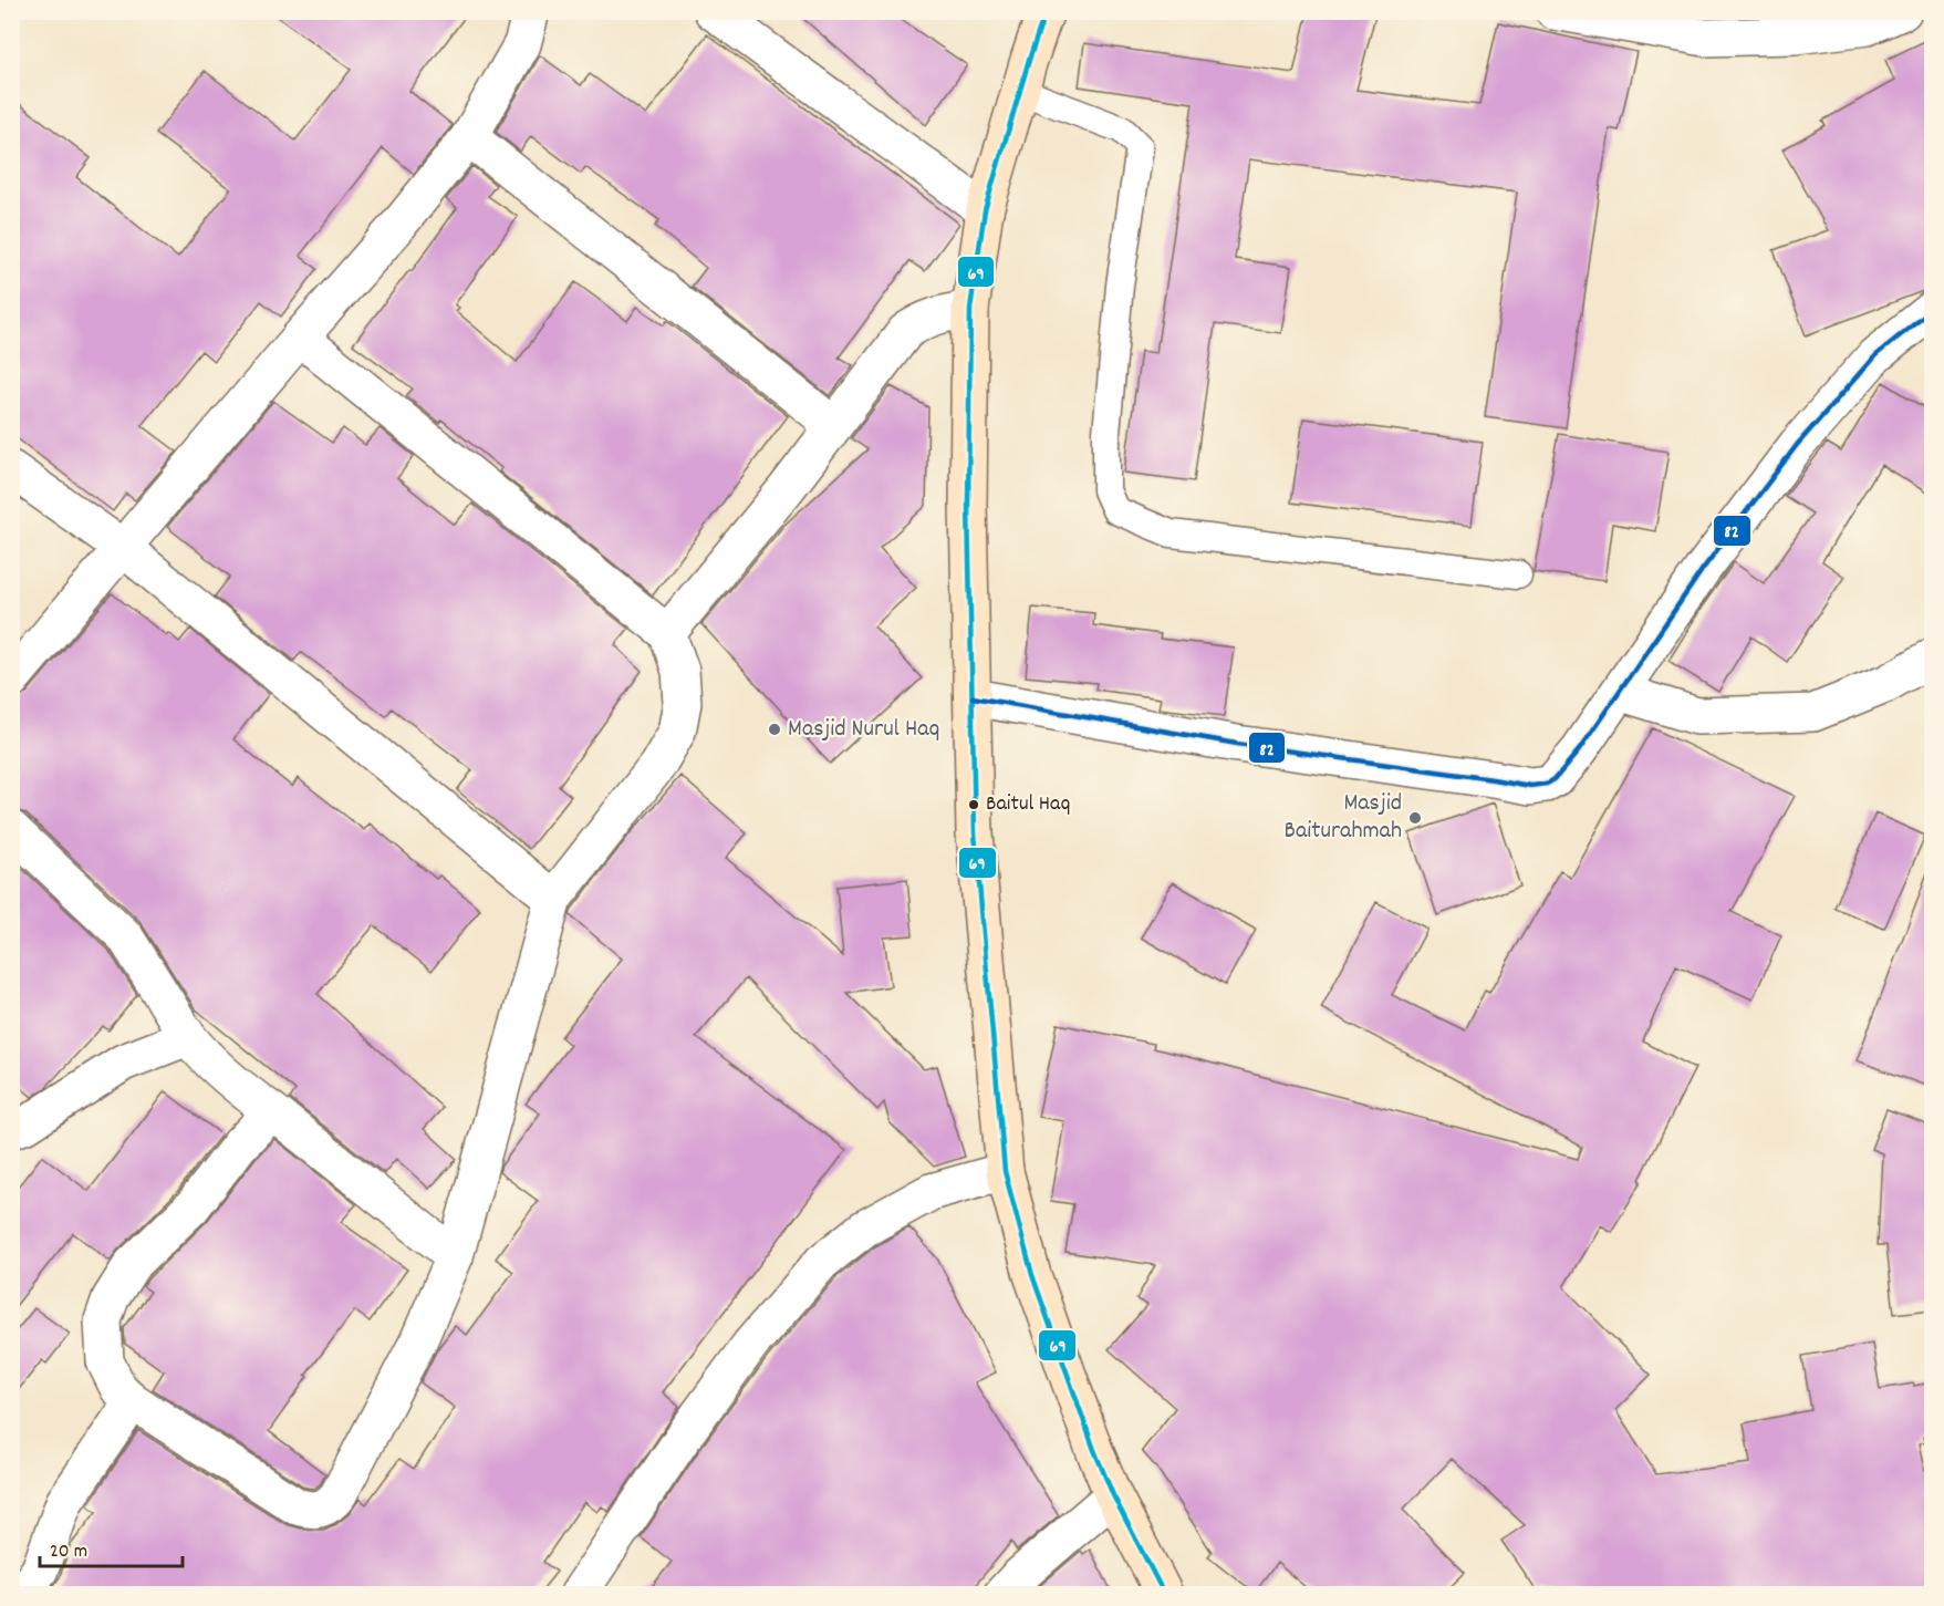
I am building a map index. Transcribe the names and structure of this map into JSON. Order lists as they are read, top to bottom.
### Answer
{
  "places": ["Masjid Nurul Haq", "Baitul Haq", "Masjid Baiturahmah"],
  "lines": ["transit line 69", "transit line 82"],
  "scale_bar": "20 m"
}
